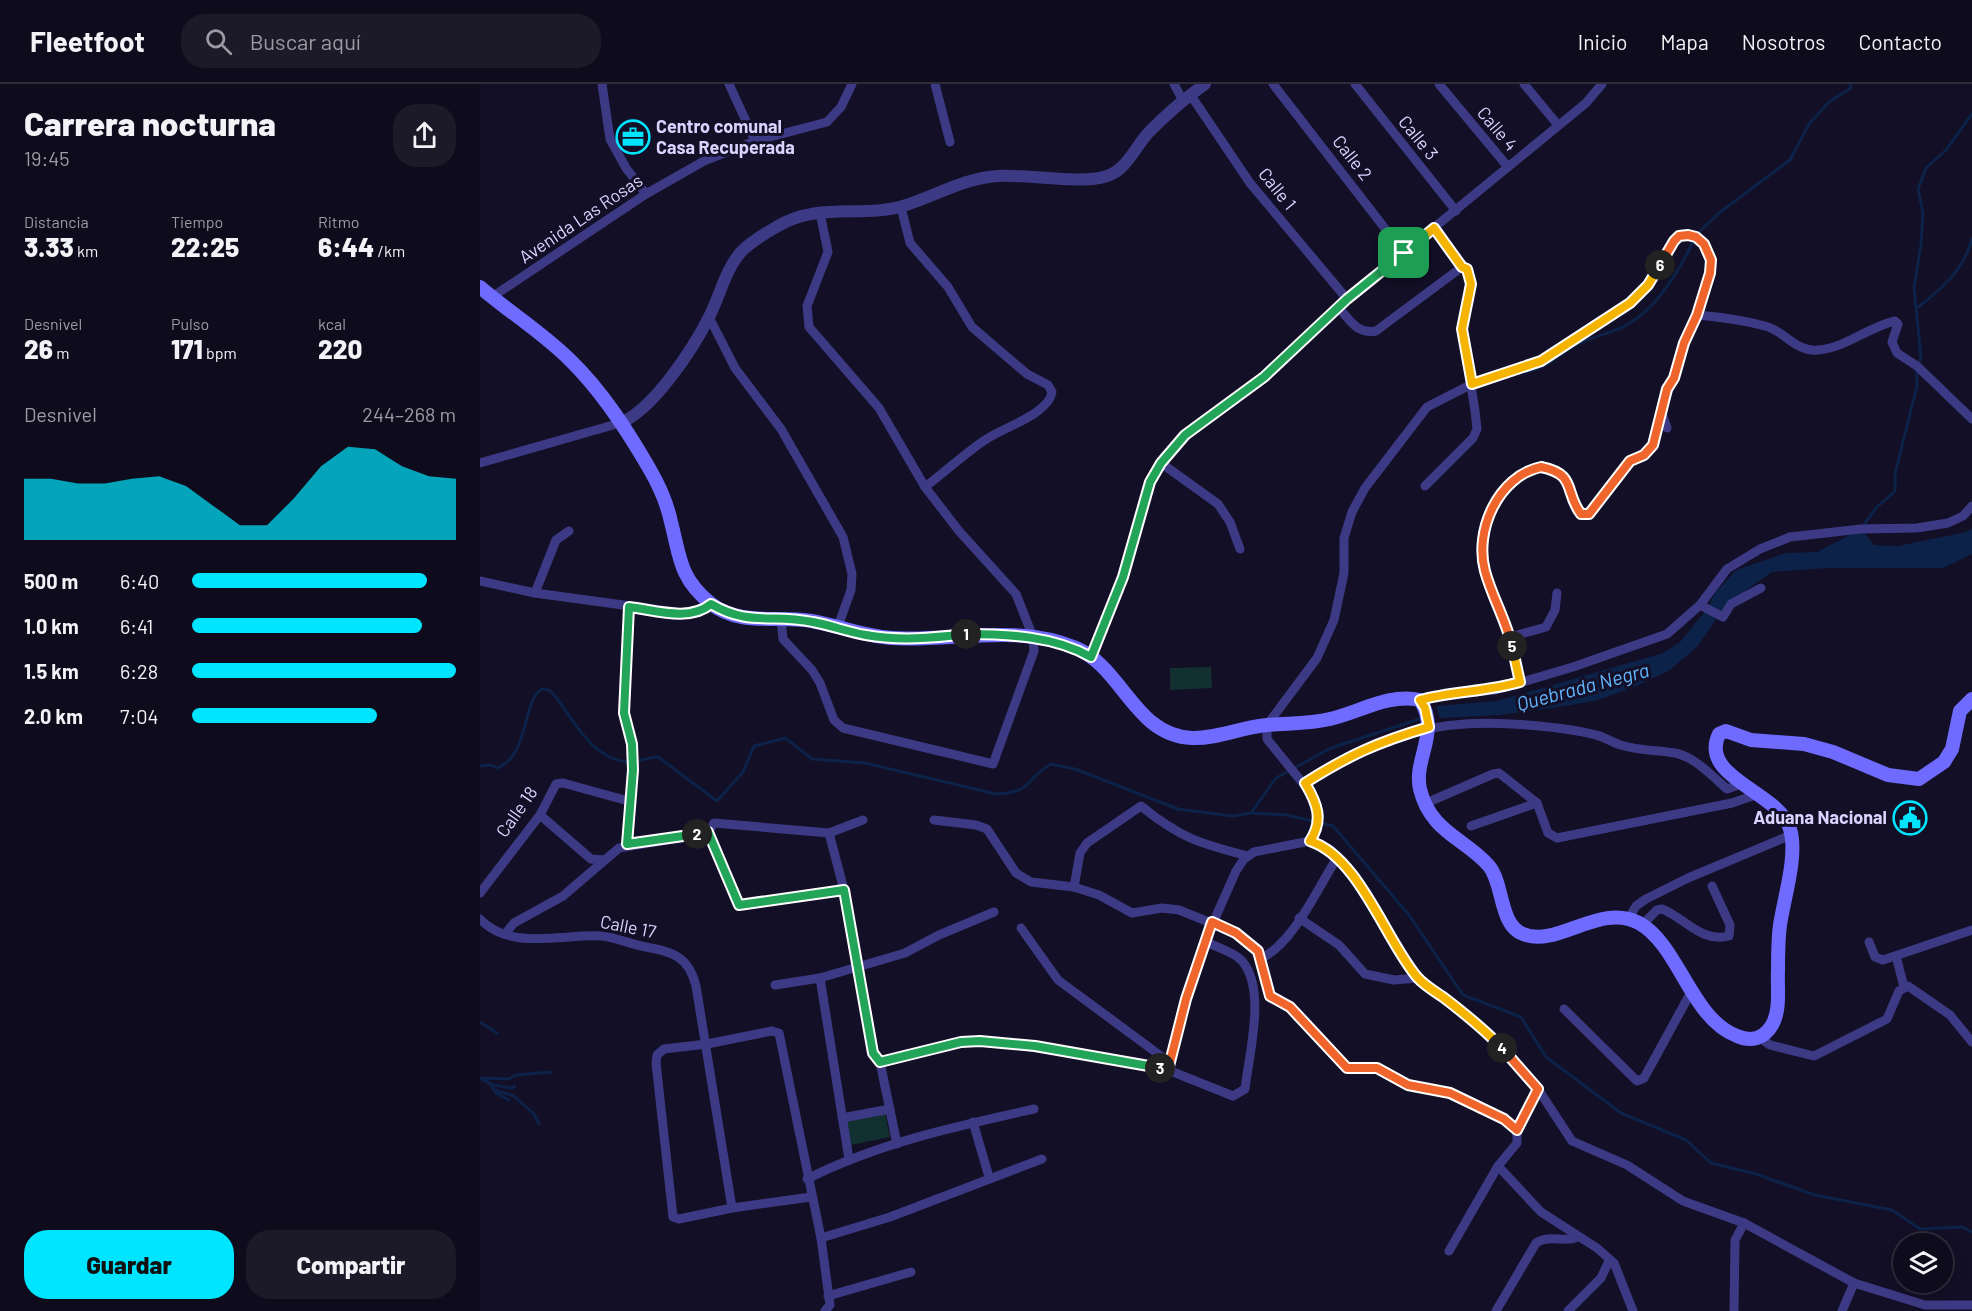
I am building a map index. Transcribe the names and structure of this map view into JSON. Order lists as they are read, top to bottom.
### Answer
{
  "streets": {
    "street": [
      "Calle 4",
      "Calle 3",
      "Calle 2",
      "Calle 1",
      "Avenida Las Rosas",
      "Calle 18",
      "Calle 17"
    ]
  },
  "water": ["Quebrada Negra"],
  "places": {
    "office": ["Centro comunal Casa Recuperada"],
    "public building": ["Aduana Nacional"]
  },
  "page": {
    "header": "Fleetfoot",
    "search": "Buscar aquí",
    "nav": [
      "Inicio",
      "Mapa",
      "Nosotros",
      "Contacto"
    ],
    "heading": ["Carrera nocturna", "19:45"],
    "stats": [
      ["Distancia", "3.33 km"],
      ["Tiempo", "22:25"],
      ["Ritmo", "6:44 /km"],
      ["Desnivel", "26 m"],
      ["Pulso", "171 bpm"],
      ["kcal", "220"]
    ],
    "pins": [
      "6",
      "1",
      "5",
      "2",
      "4",
      "3"
    ],
    "chart": ["Desnivel", "244–268 m"],
    "list": [
      {
        "name": "500 m",
        "note": "6:40"
      },
      {
        "name": "1.0 km",
        "note": "6:41"
      },
      {
        "name": "1.5 km",
        "note": "6:28"
      },
      {
        "name": "2.0 km",
        "note": "7:04"
      }
    ],
    "buttons": ["Guardar", "Compartir"]
  }
}
